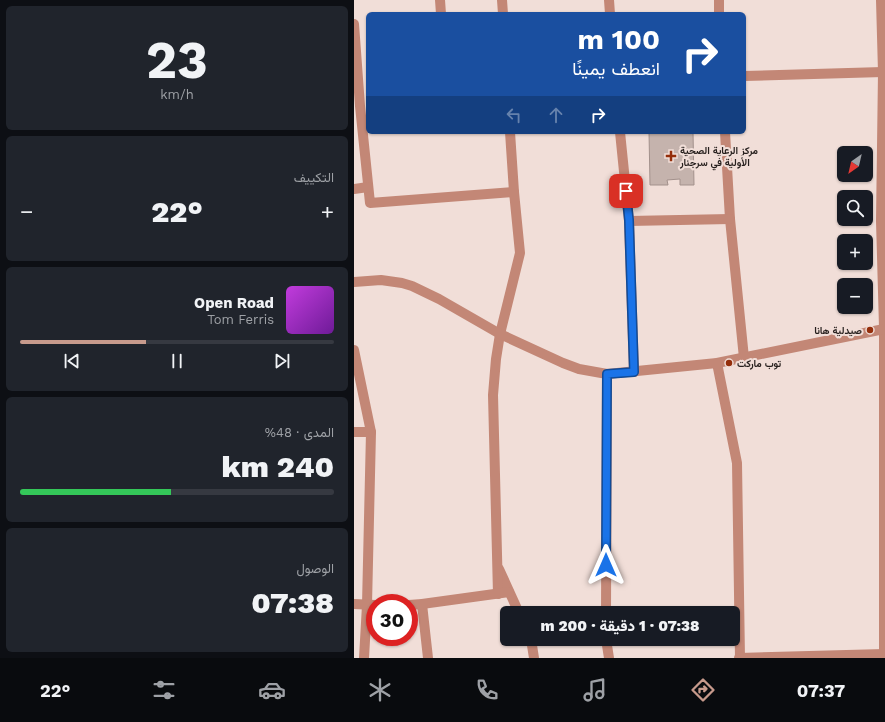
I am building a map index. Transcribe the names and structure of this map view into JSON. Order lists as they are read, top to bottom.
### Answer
{
  "places": {
    "health": ["مركز الرعاية الصحية الأولية في سرجنار"],
    "other": ["صيدلية هانا", "توب ماركت"]
  },
  "north": "bottom left",
  "page": {
    "tile": [
      ["23", "km/h"],
      "التكييف",
      ["المدى · 48%", "240 km"],
      ["الوصول", "07:38"]
    ],
    "turn": ["100 m", "انعطف يمينًا"],
    "map_buttons": ["+", "−"],
    "heat": ["−", "22°", "+"],
    "song": ["Open Road", "Tom Ferris"],
    "limit": "30",
    "trip": "07:38 · 1 دقيقة · 200 m",
    "tabs": ["07:37", "22°"]
  }
}
